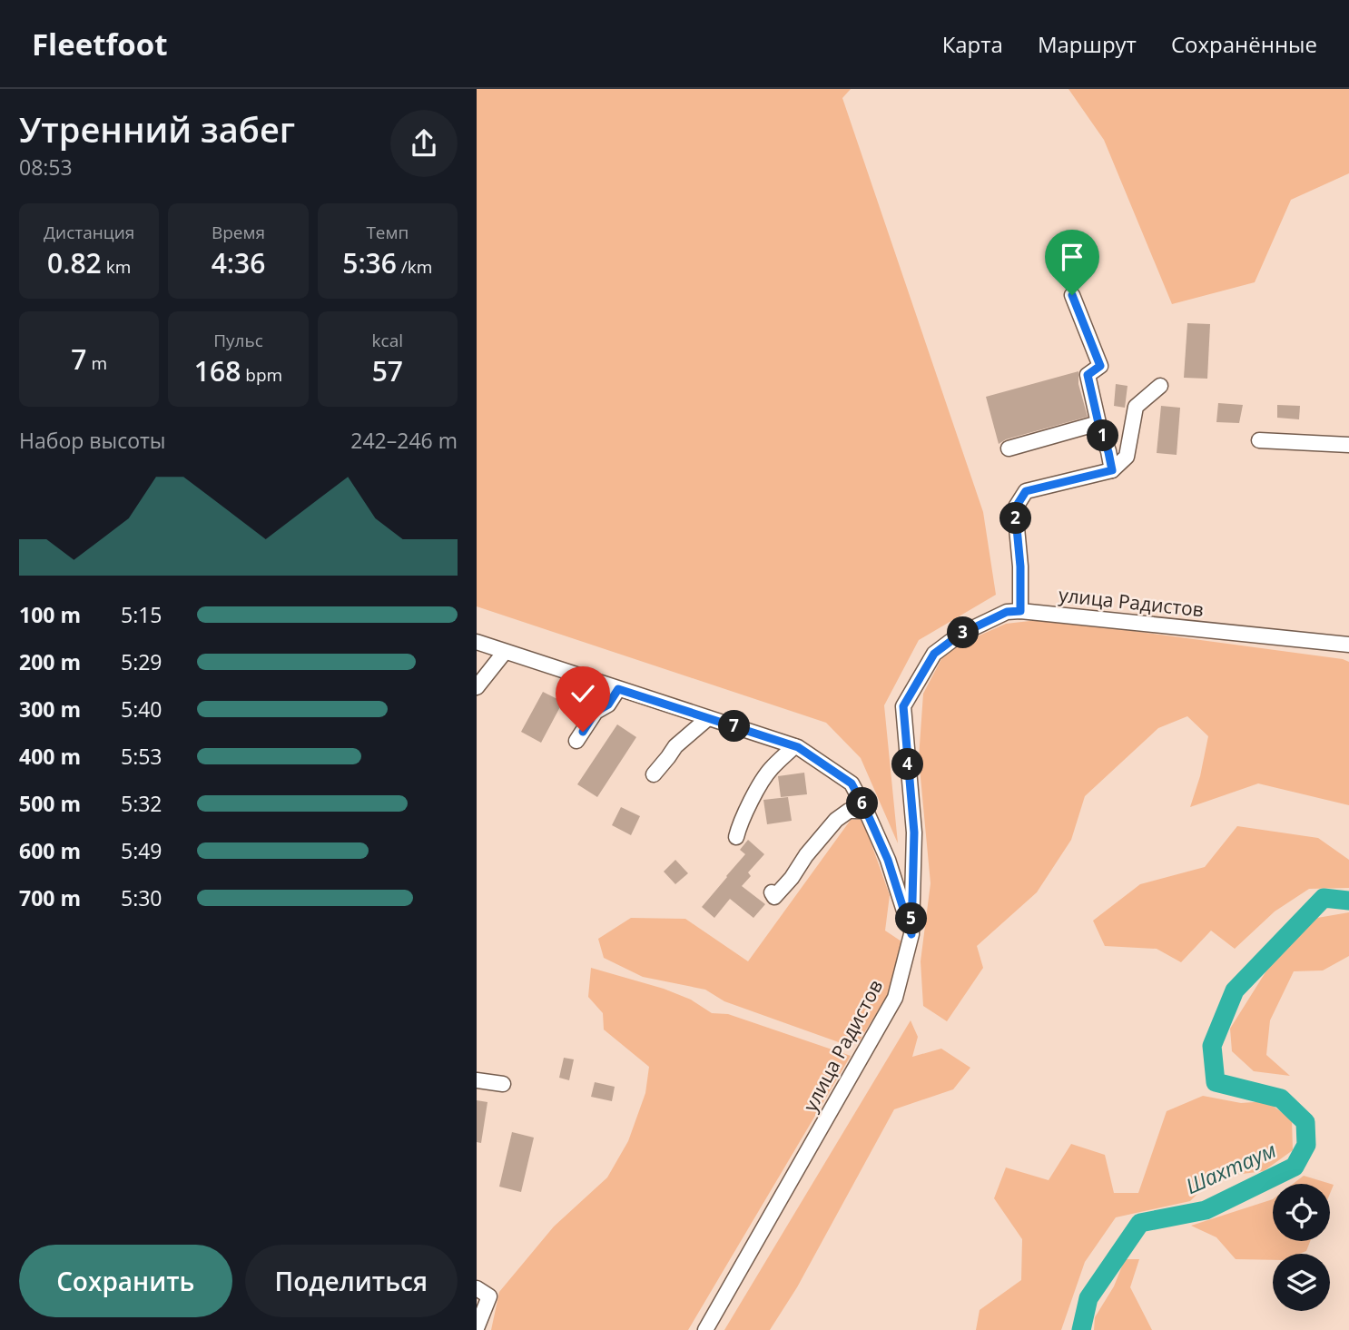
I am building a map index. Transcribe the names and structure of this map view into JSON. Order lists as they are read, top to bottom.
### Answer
{
  "streets": {
    "street": ["улица Радистов"]
  },
  "water": ["Шахтаум"],
  "page": {
    "header": "Fleetfoot",
    "nav": ["Карта", "Маршрут", "Сохранённые"],
    "heading": ["Утренний забег", "08:53"],
    "stats": [
      ["Дистанция", "0.82 km"],
      ["Время", "4:36"],
      ["Темп", "5:36 /km"],
      ["7 m"],
      ["Пульс", "168 bpm"],
      ["kcal", "57"]
    ],
    "chart": ["Набор высоты", "242–246 m"],
    "pins": [
      "1",
      "2",
      "3",
      "7",
      "4",
      "6",
      "5"
    ],
    "list": [
      {
        "name": "100 m",
        "note": "5:15"
      },
      {
        "name": "200 m",
        "note": "5:29"
      },
      {
        "name": "300 m",
        "note": "5:40"
      },
      {
        "name": "400 m",
        "note": "5:53"
      },
      {
        "name": "500 m",
        "note": "5:32"
      },
      {
        "name": "600 m",
        "note": "5:49"
      },
      {
        "name": "700 m",
        "note": "5:30"
      }
    ],
    "buttons": ["Сохранить", "Поделиться"]
  }
}
